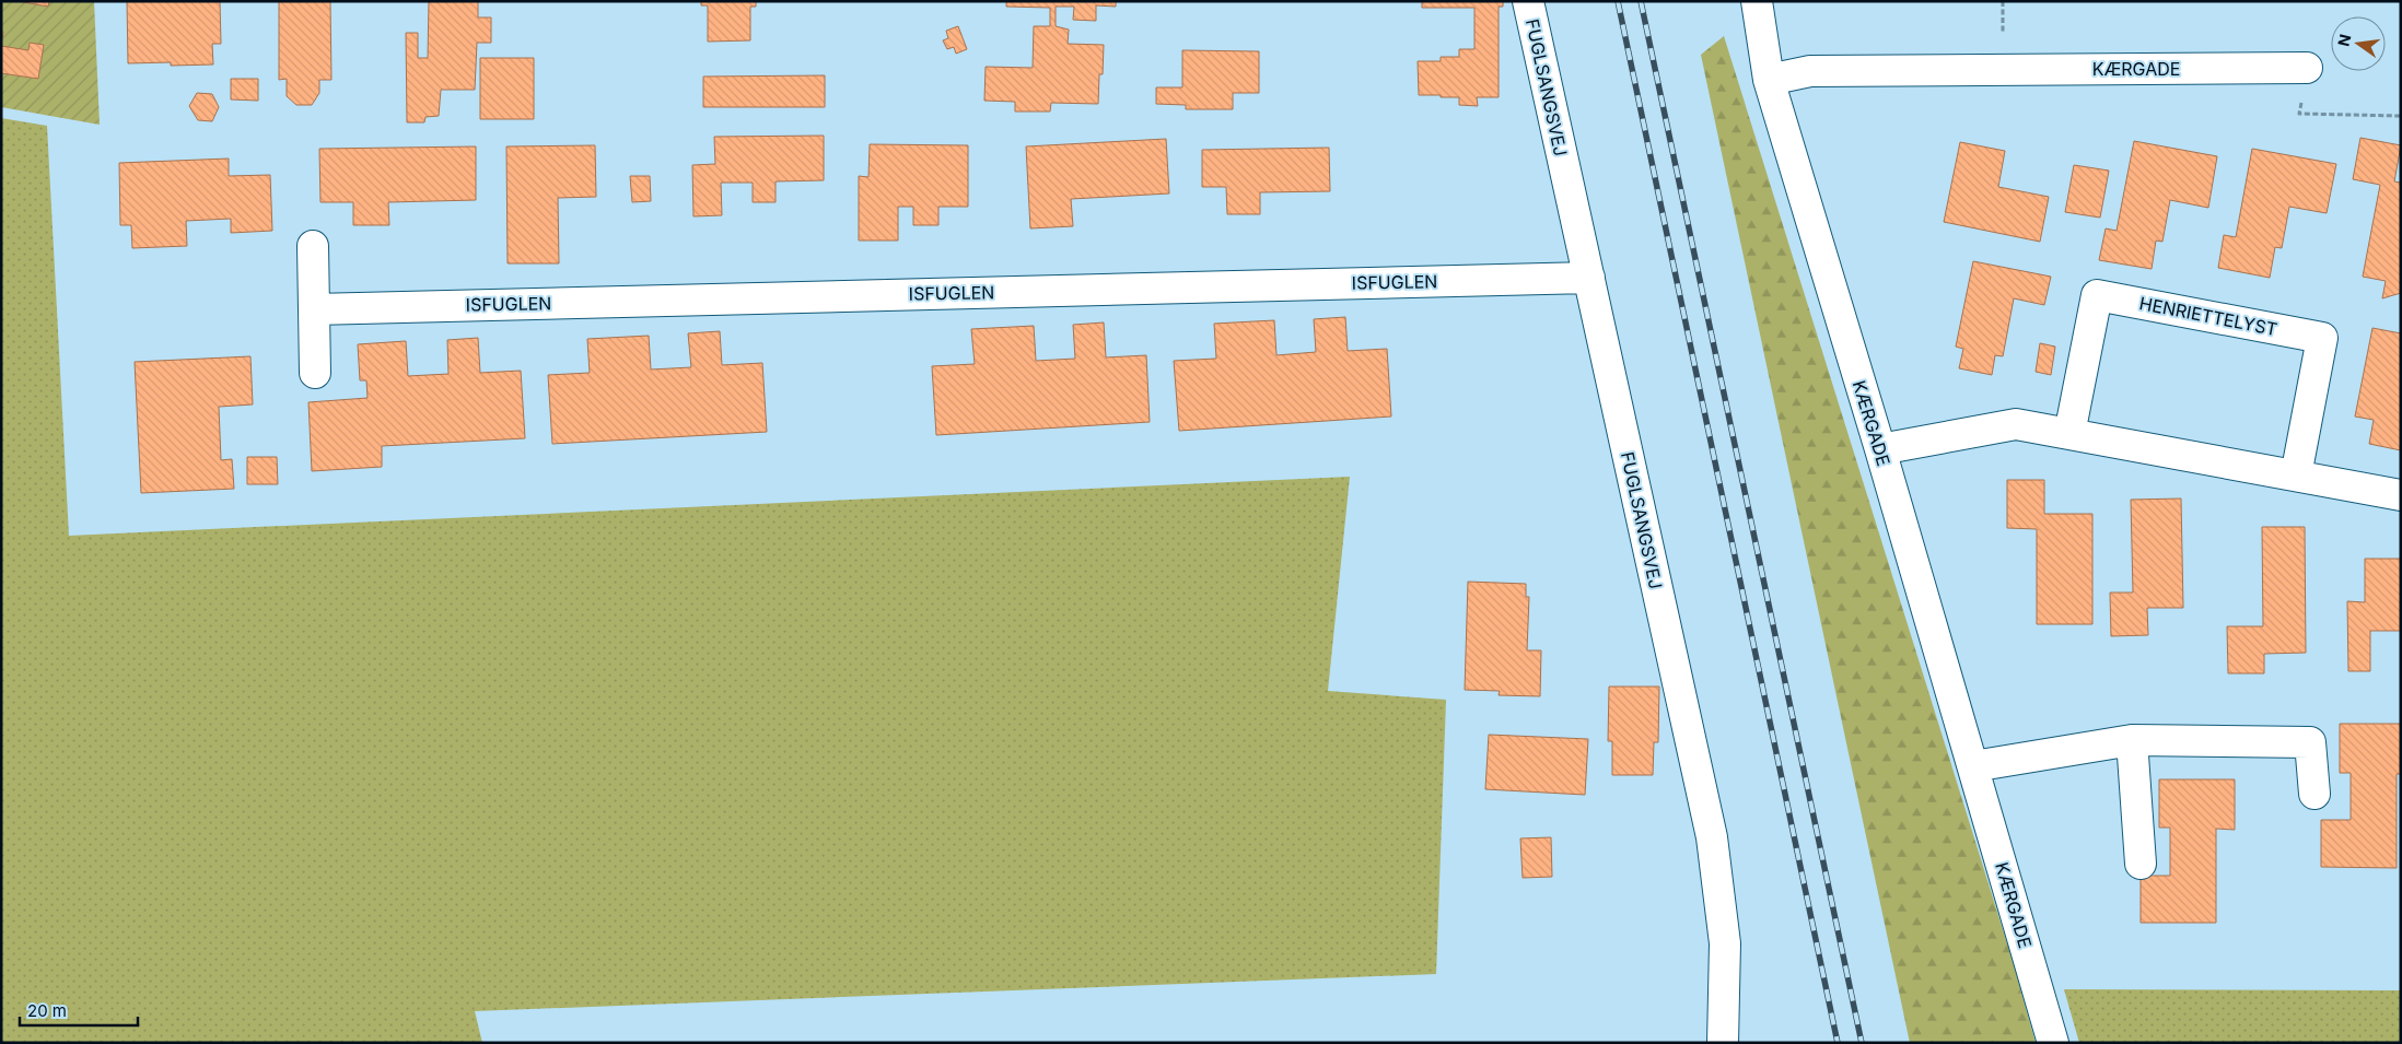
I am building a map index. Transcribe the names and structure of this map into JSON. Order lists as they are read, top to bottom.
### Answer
{
  "streets": {
    "street": [
      "KÆRGADE",
      "FUGLSANGSVEJ",
      "ISFUGLEN",
      "HENRIETTELYST"
    ]
  },
  "crossings": [
    ["FUGLSANGSVEJ", "ISFUGLEN"]
  ],
  "scale_bar": "20 m",
  "north": "left"
}
